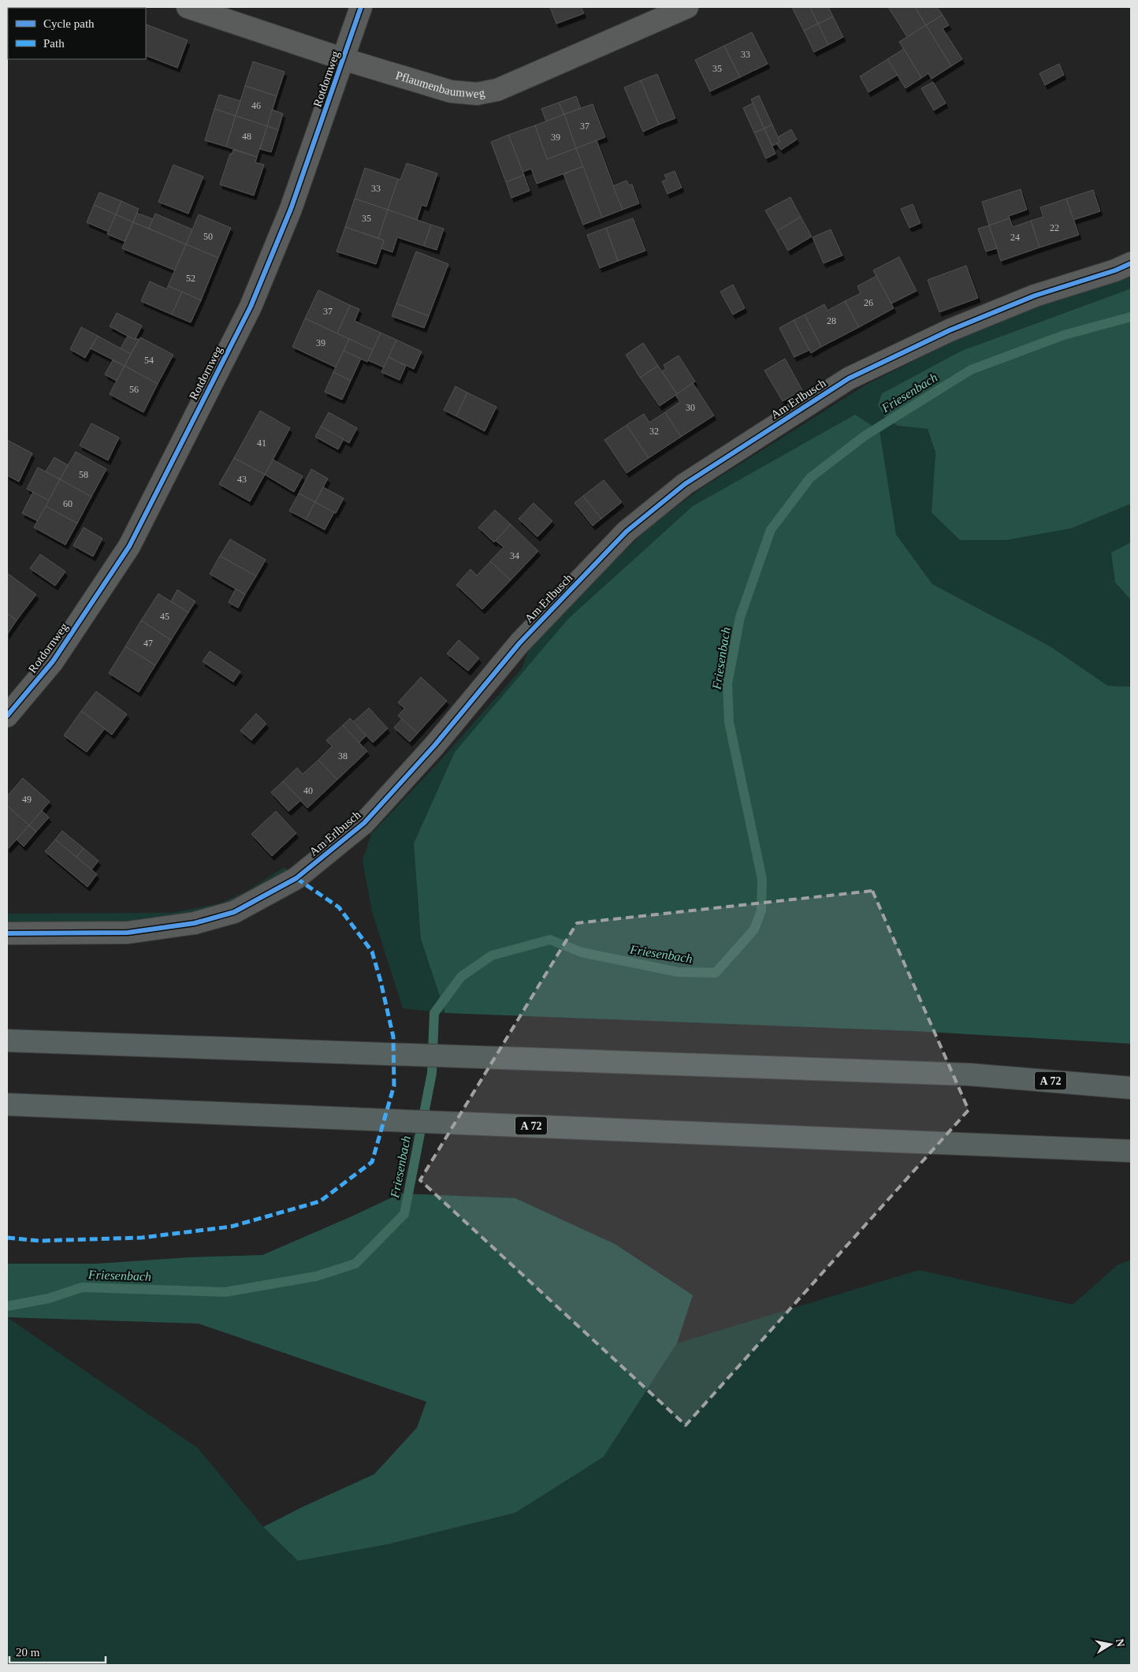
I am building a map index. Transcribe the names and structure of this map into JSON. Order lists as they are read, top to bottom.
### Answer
{
  "streets": {
    "highway": ["A 72"],
    "street": ["Rotdornweg", "Pflaumenbaumweg", "Am Erlbusch"]
  },
  "crossings": [
    ["Rotdornweg", "Pflaumenbaumweg"]
  ],
  "water": ["Friesenbach"],
  "house_numbers": [
    "33",
    "35",
    "46",
    "37",
    "48",
    "39",
    "33",
    "35",
    "22",
    "50",
    "24",
    "52",
    "26",
    "37",
    "28",
    "39",
    "54",
    "56",
    "30",
    "32",
    "41",
    "58",
    "43",
    "60",
    "34",
    "45",
    "47",
    "38",
    "40",
    "49"
  ],
  "legend": ["Cycle path", "Path"],
  "scale_bar": "20 m",
  "north": "right"
}
